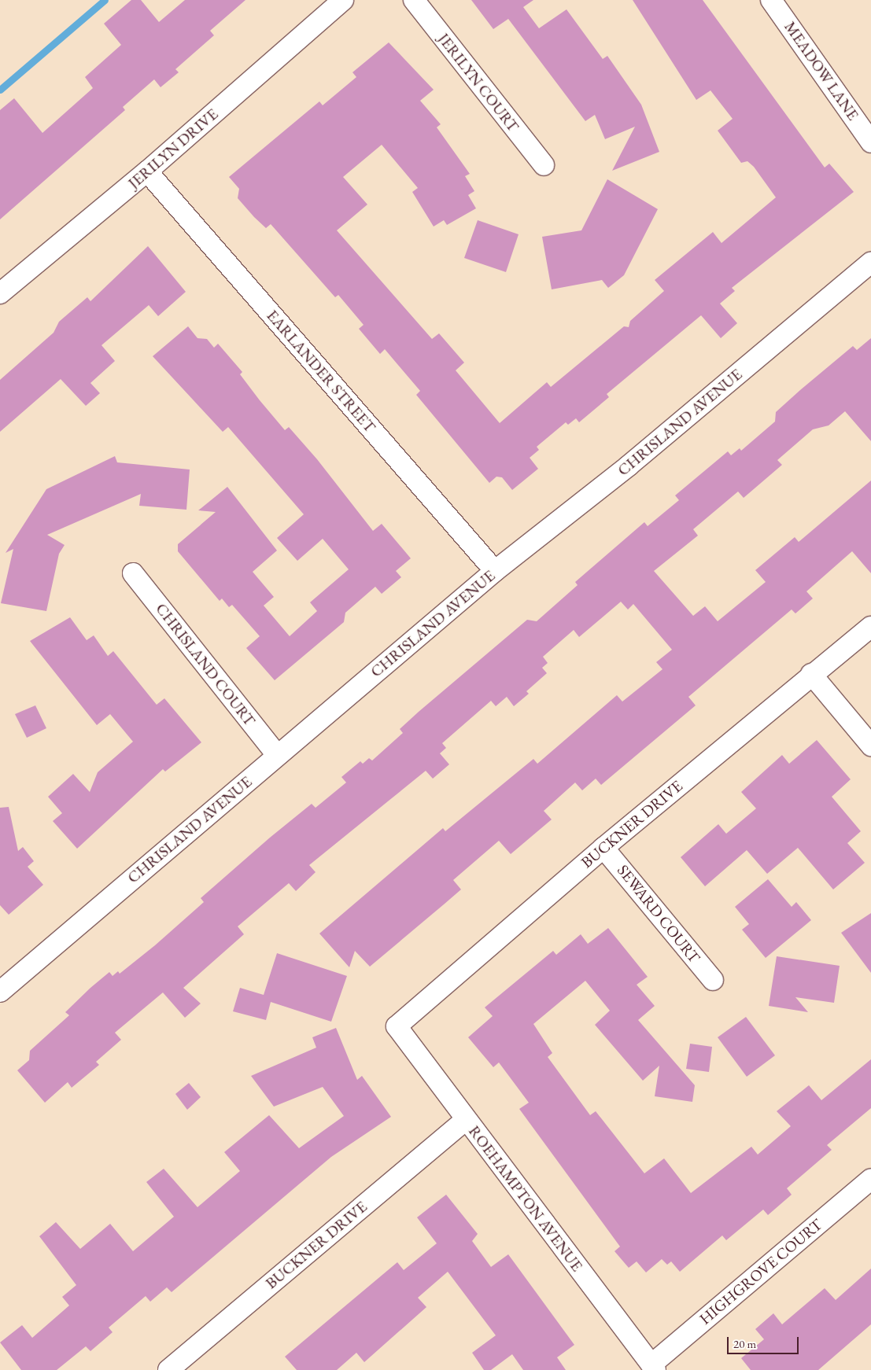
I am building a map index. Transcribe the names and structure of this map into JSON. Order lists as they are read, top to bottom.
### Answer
{
  "streets": {
    "street": [
      "MEADOW LANE",
      "JERILYN COURT",
      "JERILYN DRIVE",
      "EARLANDER STREET",
      "CHRISLAND AVENUE",
      "CHRISLAND COURT",
      "BUCKNER DRIVE",
      "SEWARD COURT",
      "ROEHAMPTON AVENUE",
      "HIGHGROVE COURT"
    ]
  },
  "crossings": [
    ["JERILYN DRIVE", "EARLANDER STREET"],
    ["EARLANDER STREET", "CHRISLAND AVENUE"],
    ["CHRISLAND AVENUE", "CHRISLAND COURT"],
    ["BUCKNER DRIVE", "SEWARD COURT"],
    ["BUCKNER DRIVE", "ROEHAMPTON AVENUE"],
    ["ROEHAMPTON AVENUE", "HIGHGROVE COURT"]
  ],
  "scale_bar": "20 m"
}
